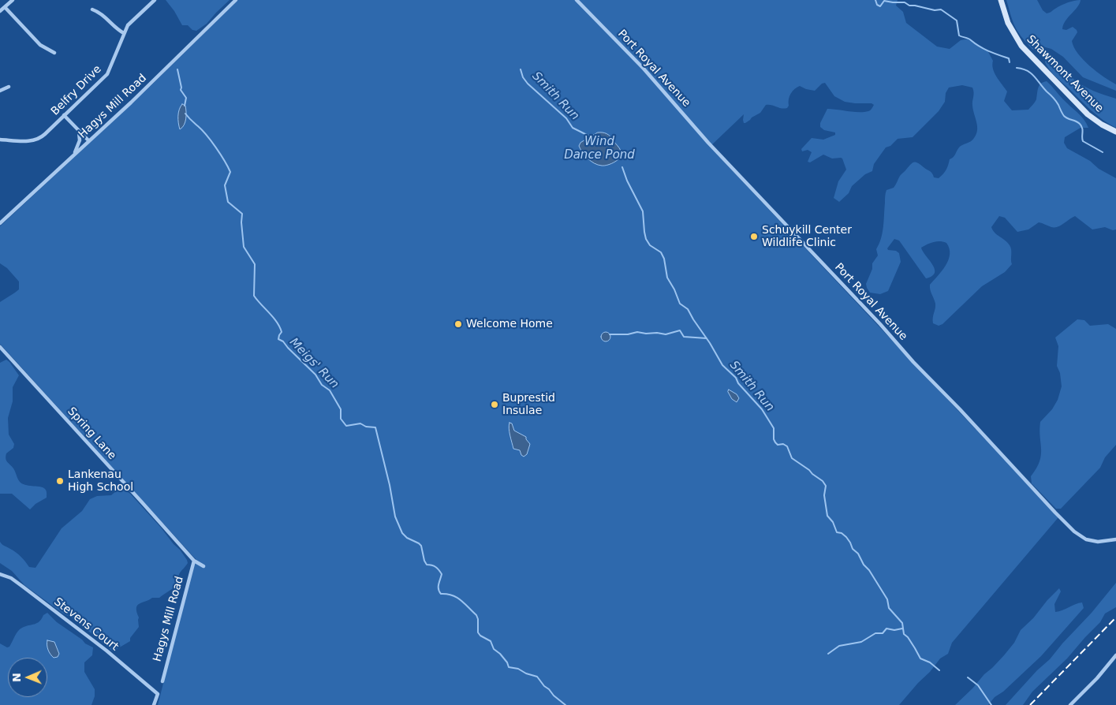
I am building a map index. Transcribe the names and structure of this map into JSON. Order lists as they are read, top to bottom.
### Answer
{
  "streets": {
    "main road": ["Shawmont Avenue"],
    "street": [
      "Port Royal Avenue",
      "Belfry Drive",
      "Hagys Mill Road",
      "Spring Lane",
      "Stevens Court"
    ]
  },
  "crossings": [
    ["Hagys Mill Road", "Spring Lane"]
  ],
  "water": ["Smith Run", "Wind Dance Pond", "Meigs' Run"],
  "places": [
    "Schuykill Center Wildlife Clinic",
    "Welcome Home",
    "Buprestid Insulae",
    "Lankenau High School"
  ],
  "north": "left"
}
